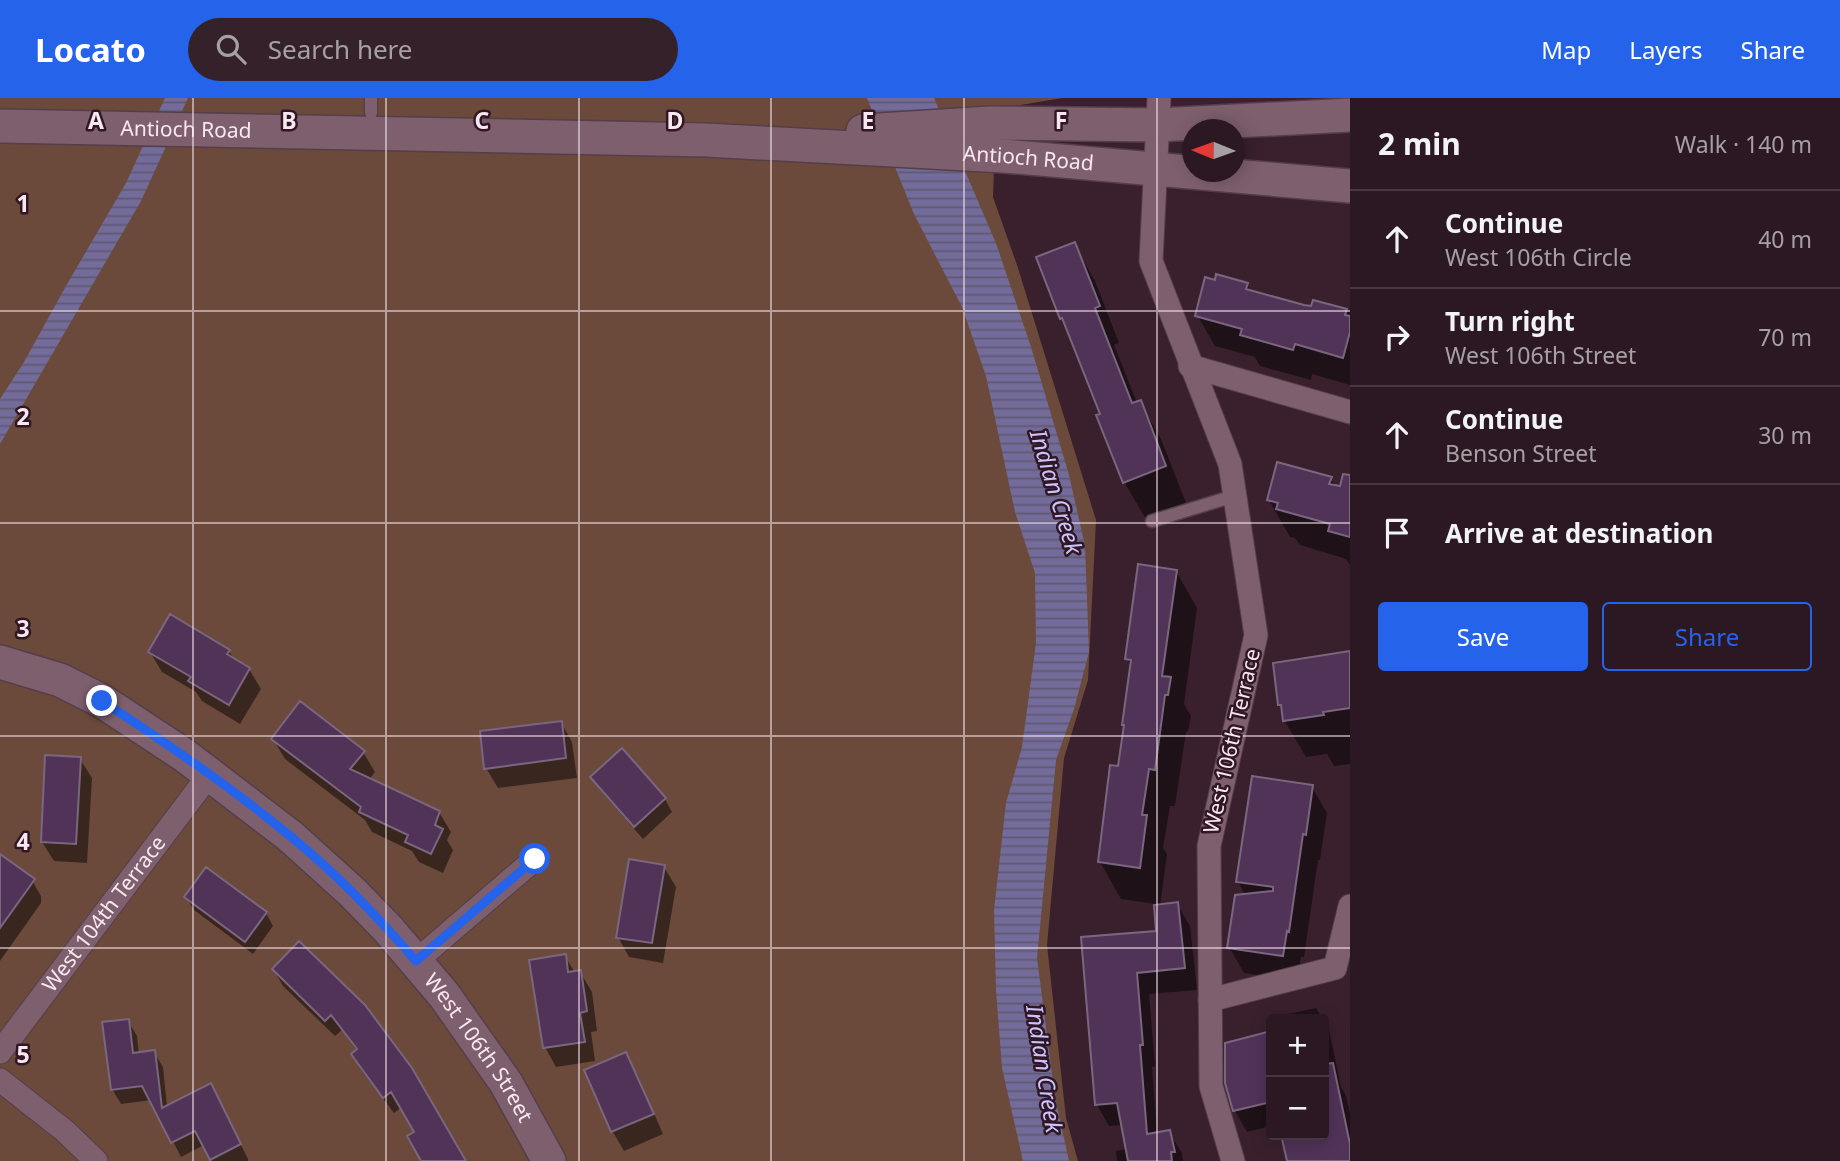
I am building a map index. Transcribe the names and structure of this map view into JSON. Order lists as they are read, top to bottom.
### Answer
{
  "streets": {
    "main road": ["Antioch Road", "West 106th Street"],
    "street": ["West 106th Terrace", "West 104th Terrace"]
  },
  "crossings": [
    ["Antioch Road", "West 106th Terrace"],
    ["West 104th Terrace", "West 106th Street"]
  ],
  "water": ["Indian Creek"],
  "north": "left",
  "page": {
    "header": "Locato",
    "search": "Search here",
    "nav": ["Map", "Layers", "Share"],
    "heading": ["2 min", "Walk · 140 m"],
    "list": [
      ["Continue", "West 106th Circle", "40 m"],
      ["Turn right", "West 106th Street", "70 m"],
      ["Continue", "Benson Street", "30 m"],
      "Arrive at destination"
    ],
    "buttons": ["Save", "Share"],
    "map_buttons": ["+", "−"]
  },
  "grid": {
    "columns": [
      "A",
      "B",
      "C",
      "D",
      "E",
      "F"
    ],
    "rows": [
      "1",
      "2",
      "3",
      "4",
      "5"
    ]
  }
}
